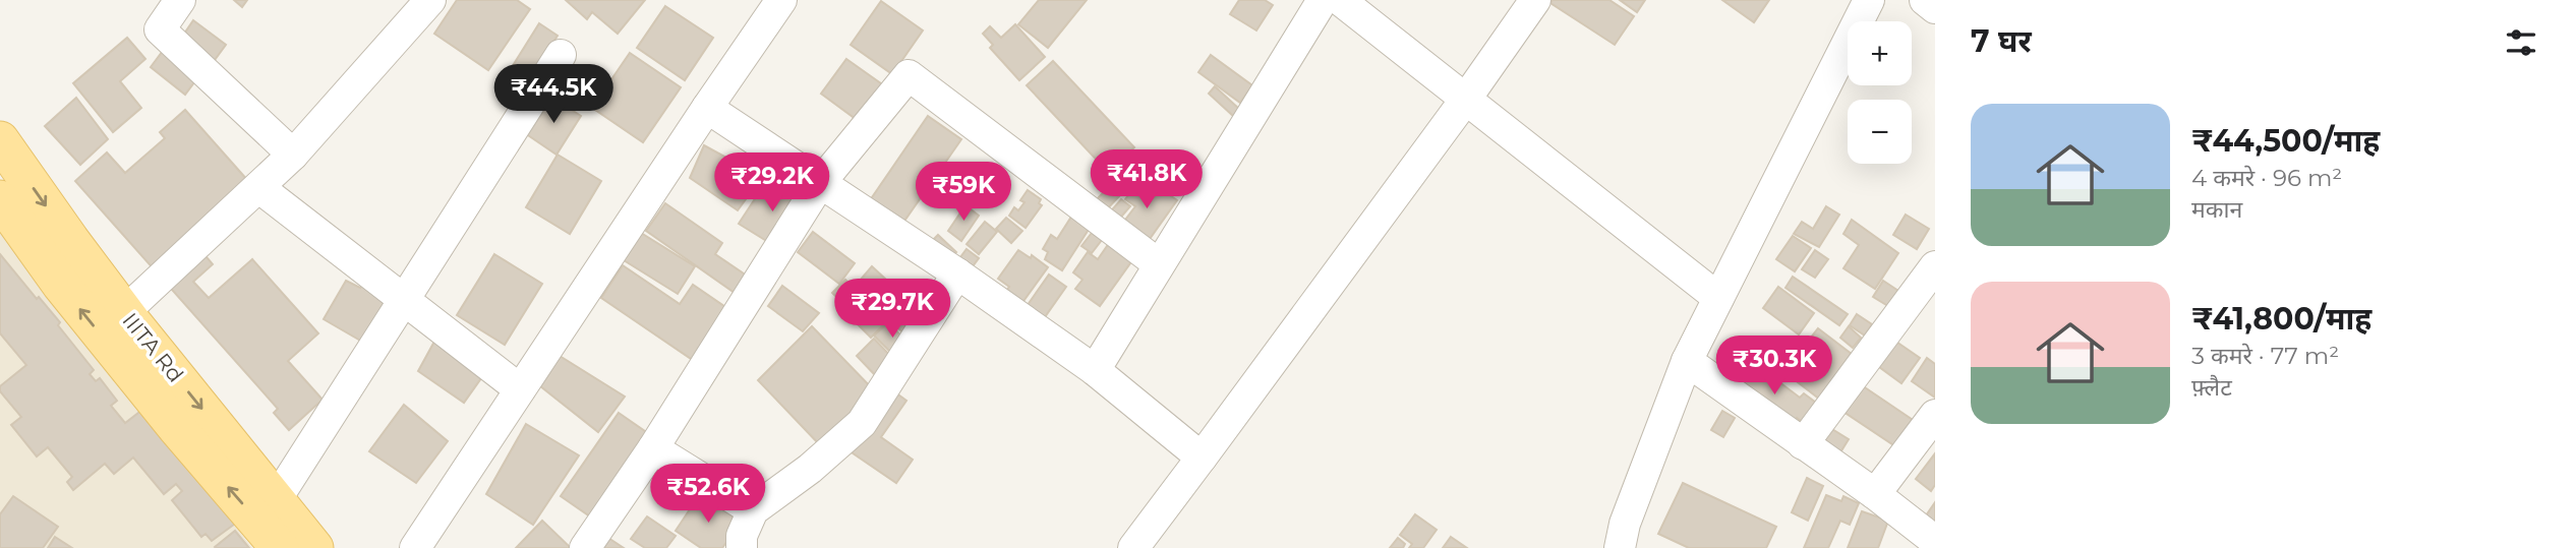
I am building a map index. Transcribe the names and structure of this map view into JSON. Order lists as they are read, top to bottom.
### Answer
{
  "streets": {
    "main road": ["IIITA Rd"]
  },
  "page": {
    "heading": "7 घर",
    "map_buttons": ["+", "−"],
    "price": [
      "₹44.5K",
      "₹41.8K",
      "₹29.2K",
      "₹59K",
      "₹29.7K",
      "₹30.3K",
      "₹52.6K"
    ],
    "list": [
      {
        "name": "₹44,500/माह",
        "note": "4 कमरे · 96 m² · मकान"
      },
      {
        "name": "₹41,800/माह",
        "note": "3 कमरे · 77 m² · फ़्लैट"
      }
    ]
  }
}
